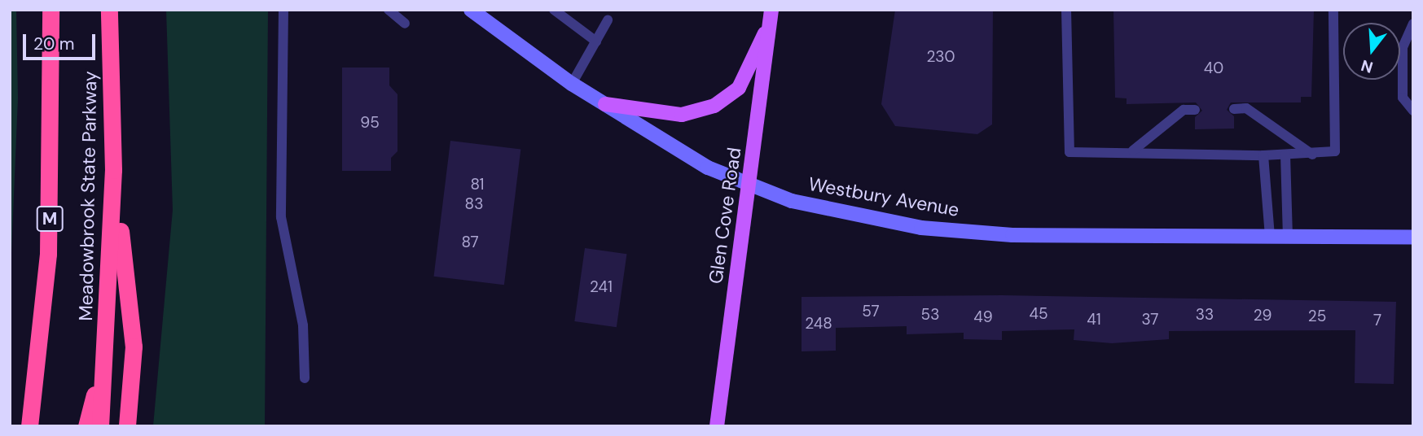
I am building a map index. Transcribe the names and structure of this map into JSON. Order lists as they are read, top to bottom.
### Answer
{
  "streets": {
    "highway": ["Meadowbrook State Parkway", "M"],
    "main road": ["Westbury Avenue", "Glen Cove Road"]
  },
  "crossings": [
    ["Westbury Avenue", "Glen Cove Road"]
  ],
  "house_numbers": [
    "230",
    "40",
    "95",
    "81",
    "83",
    "87",
    "241",
    "57",
    "45",
    "53",
    "33",
    "29",
    "25",
    "49",
    "41",
    "37",
    "7",
    "248"
  ],
  "scale_bar": "20 m",
  "north": "bottom"
}
